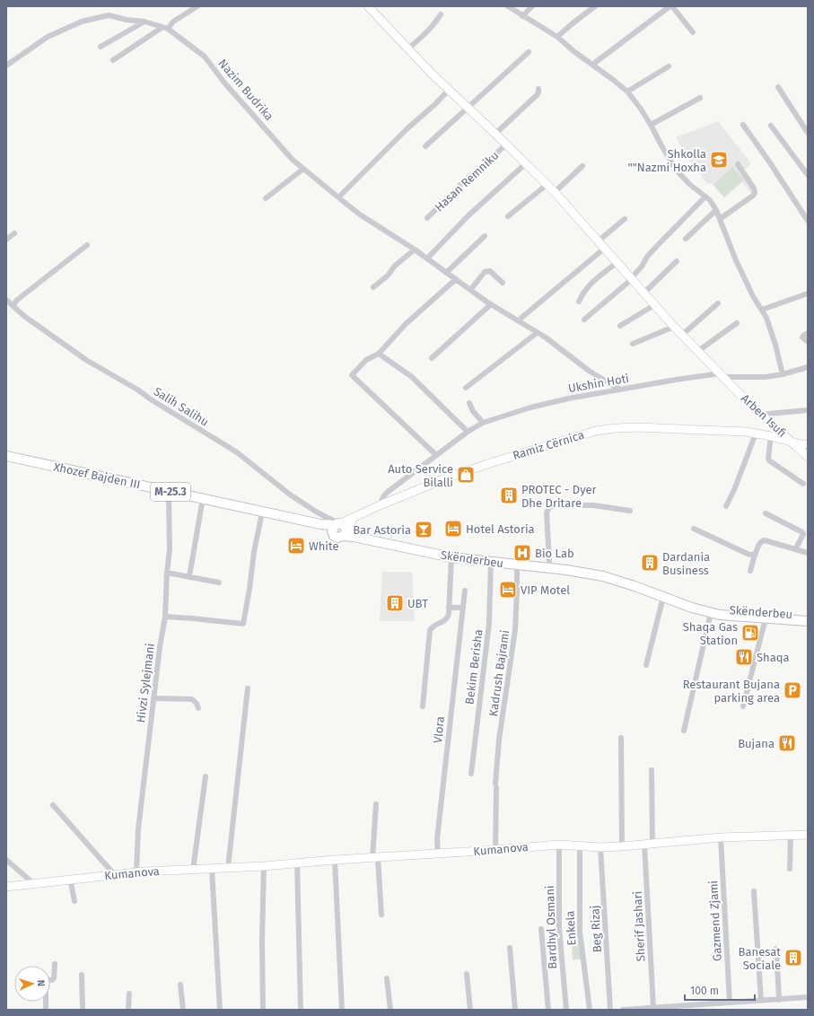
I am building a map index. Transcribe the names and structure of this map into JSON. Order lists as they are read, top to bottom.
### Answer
{
  "streets": {
    "main road": ["Xhozef Bajden III", "M-25.3", "Skënderbeu"],
    "street": [
      "Nazim Budrika",
      "Hasan Remniku",
      "Ukshin Hoti",
      "Salih Salihu",
      "Arben Isufi",
      "Ramiz Cërnica",
      "Bekim Berisha",
      "Kadrush Bajrami",
      "Hivzi Sylejmani",
      "Vlora",
      "Kumanova",
      "Gazmend Zjami",
      "Sherif Jashari",
      "Bardhyl Osmani",
      "Enkela",
      "Beg Rizaj"
    ]
  },
  "crossings": [
    ["Nazim Budrika", "Ukshin Hoti"],
    ["Hasan Remniku", "Ukshin Hoti"],
    ["Hasan Remniku", "Arben Isufi"],
    ["Ukshin Hoti", "Arben Isufi"],
    ["Ukshin Hoti", "Ramiz Cërnica"],
    ["Salih Salihu", "Ramiz Cërnica"],
    ["Salih Salihu", "Xhozef Bajden III"],
    ["Salih Salihu", "Skënderbeu"],
    ["Arben Isufi", "Ramiz Cërnica"],
    ["Ramiz Cërnica", "Xhozef Bajden III"],
    ["Ramiz Cërnica", "Skënderbeu"],
    ["Xhozef Bajden III", "Skënderbeu"],
    ["Xhozef Bajden III", "Hivzi Sylejmani"],
    ["Skënderbeu", "Bekim Berisha"],
    ["Skënderbeu", "Kadrush Bajrami"],
    ["Skënderbeu", "Vlora"],
    ["Kadrush Bajrami", "Kumanova"],
    ["Hivzi Sylejmani", "Kumanova"],
    ["Vlora", "Kumanova"],
    ["Kumanova", "Gazmend Zjami"],
    ["Kumanova", "Sherif Jashari"],
    ["Kumanova", "Bardhyl Osmani"],
    ["Kumanova", "Enkela"],
    ["Kumanova", "Beg Rizaj"]
  ],
  "places": {
    "school or university": ["Shkolla \"\"Nazmi Hoxha"],
    "shop": ["Auto Service Bilalli"],
    "building": [
      "PROTEC - Dyer Dhe Dritare",
      "Dardania Business",
      "UBT",
      "Banesat Sociale"
    ],
    "hotel": ["Hotel Astoria", "White", "VIP Motel"],
    "bar": ["Bar Astoria"],
    "hospital": ["Bio Lab"],
    "fuel station": ["Shaqa Gas Station"],
    "restaurant": ["Shaqa", "Bujana"],
    "parking": ["Restaurant Bujana parking area"]
  },
  "scale_bar": "100 m",
  "north": "right"
}
